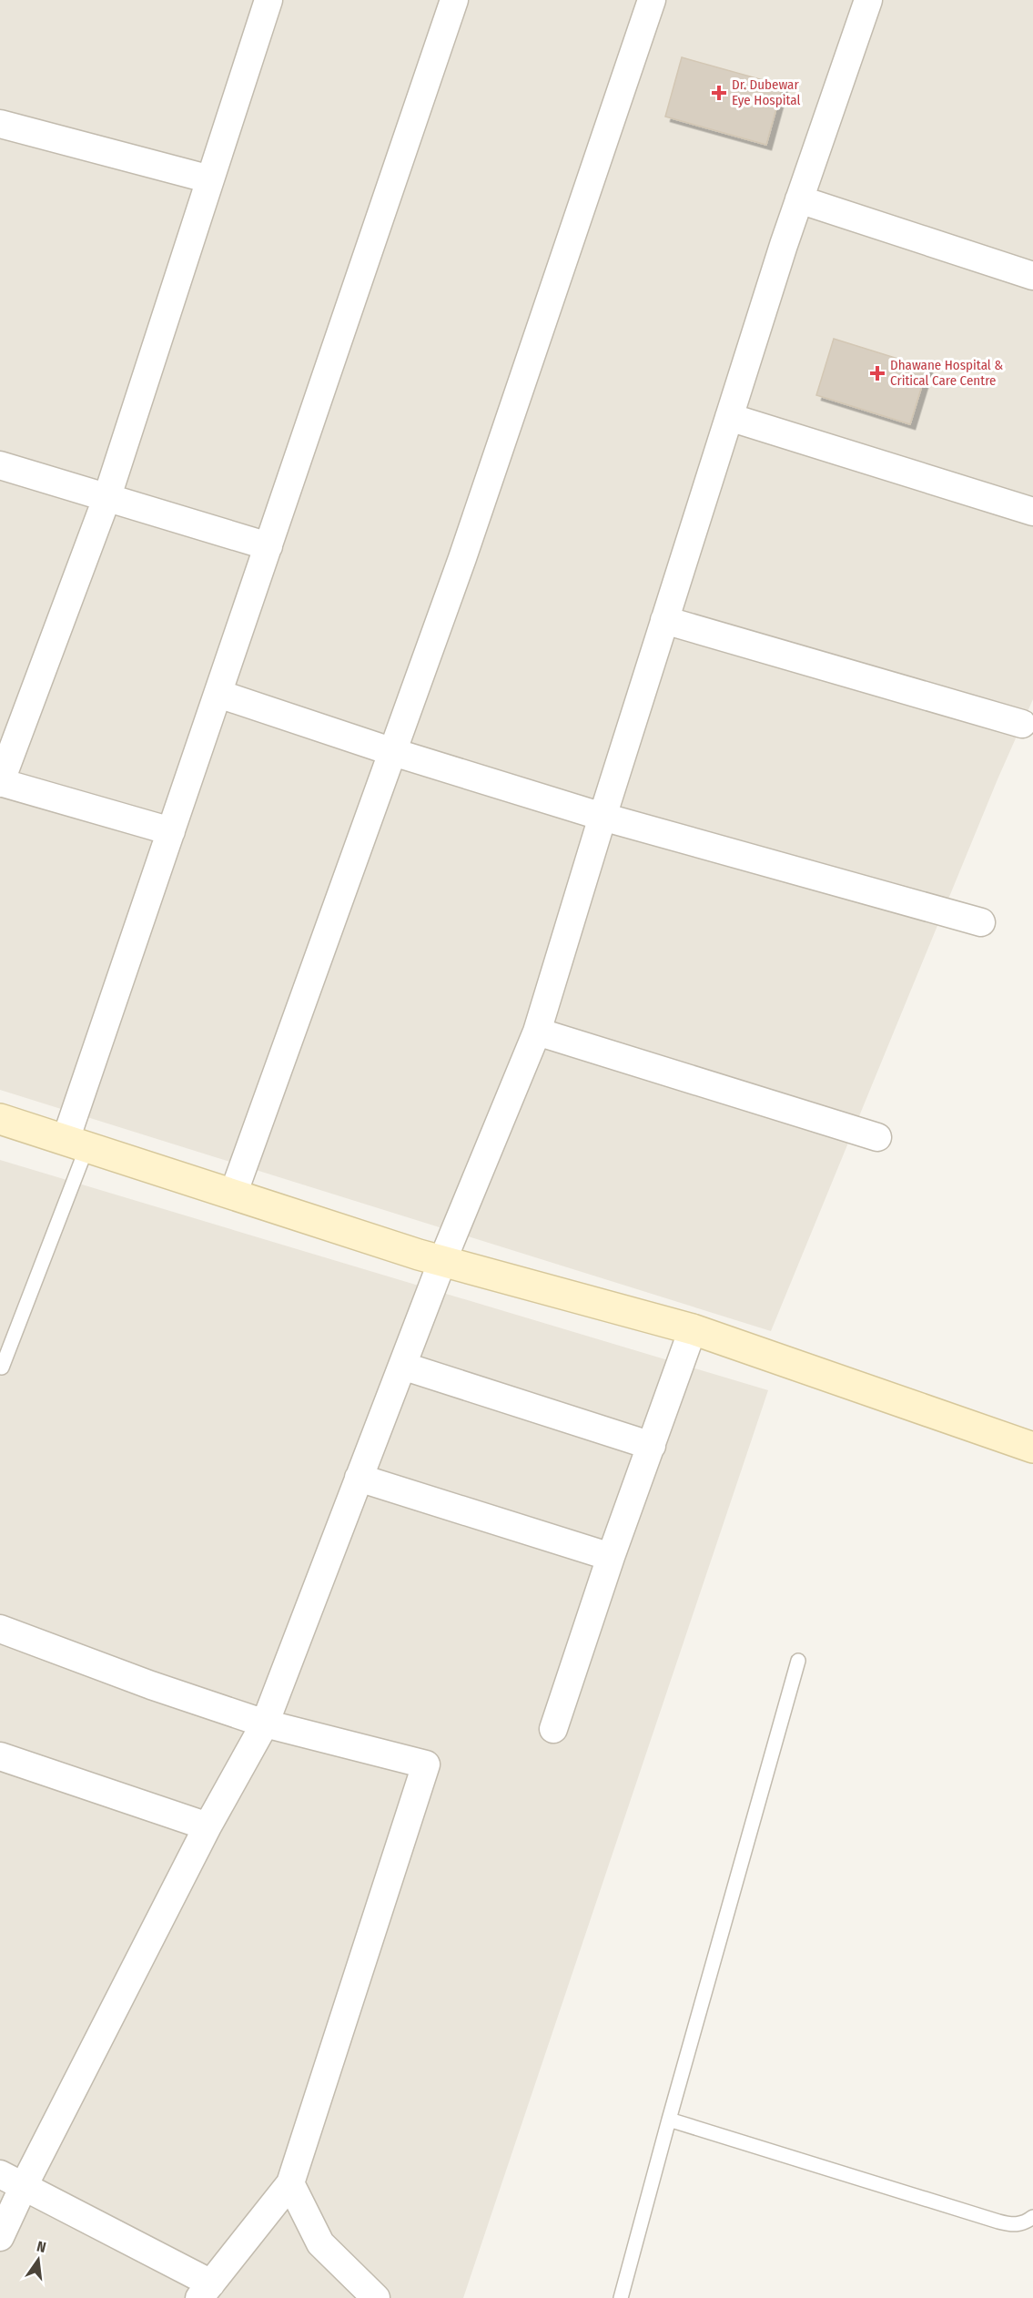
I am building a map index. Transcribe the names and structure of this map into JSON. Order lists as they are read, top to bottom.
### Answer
{
  "places": {
    "health": ["Dr. Dubewar Eye Hospital", "Dhawane Hospital & Critical Care Centre"]
  },
  "north": "top"
}
